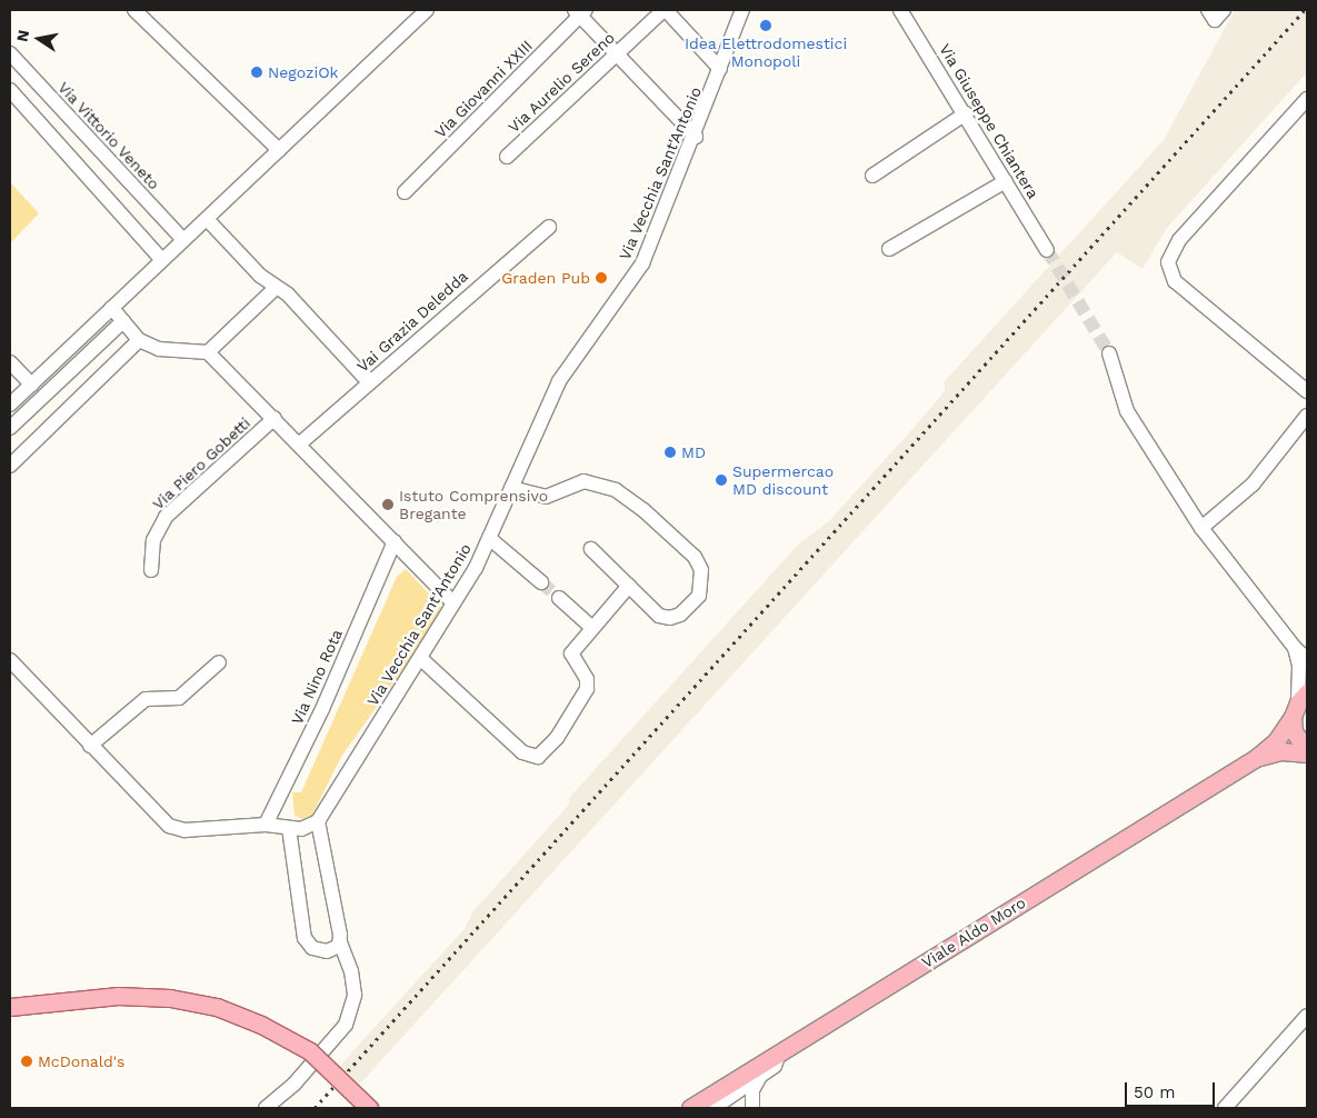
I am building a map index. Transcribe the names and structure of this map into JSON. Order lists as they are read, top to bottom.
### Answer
{
  "streets": {
    "main road": ["Viale Aldo Moro"],
    "street": [
      "Via Aurelio Sereno",
      "Via Giovanni XXIII",
      "Via Giuseppe Chiantera",
      "Via Vittorio Veneto",
      "Via Vecchia Sant'Antonio",
      "Vai Grazia Deledda",
      "Via Piero Gobetti",
      "Via Nino Rota"
    ]
  },
  "crossings": [
    ["Via Vecchia Sant'Antonio", "Via Piero Gobetti"],
    ["Vai Grazia Deledda", "Via Piero Gobetti"],
    ["Via Piero Gobetti", "Via Nino Rota"]
  ],
  "places": [
    "Idea Elettrodomestici Monopoli",
    "NegoziOk",
    "Graden Pub",
    "MD",
    "Supermercao MD discount",
    "Istuto Comprensivo Bregante",
    "McDonald's"
  ],
  "scale_bar": "50 m",
  "north": "left"
}
